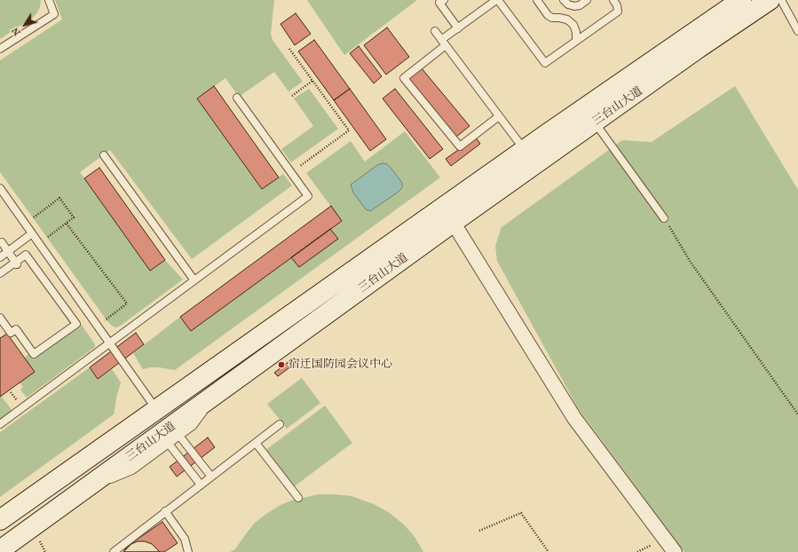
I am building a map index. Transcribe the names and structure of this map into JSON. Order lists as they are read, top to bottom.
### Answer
{
  "streets": {
    "main road": ["三台山大道"]
  },
  "places": ["宿迁国防园会议中心"],
  "north": "bottom left"
}
